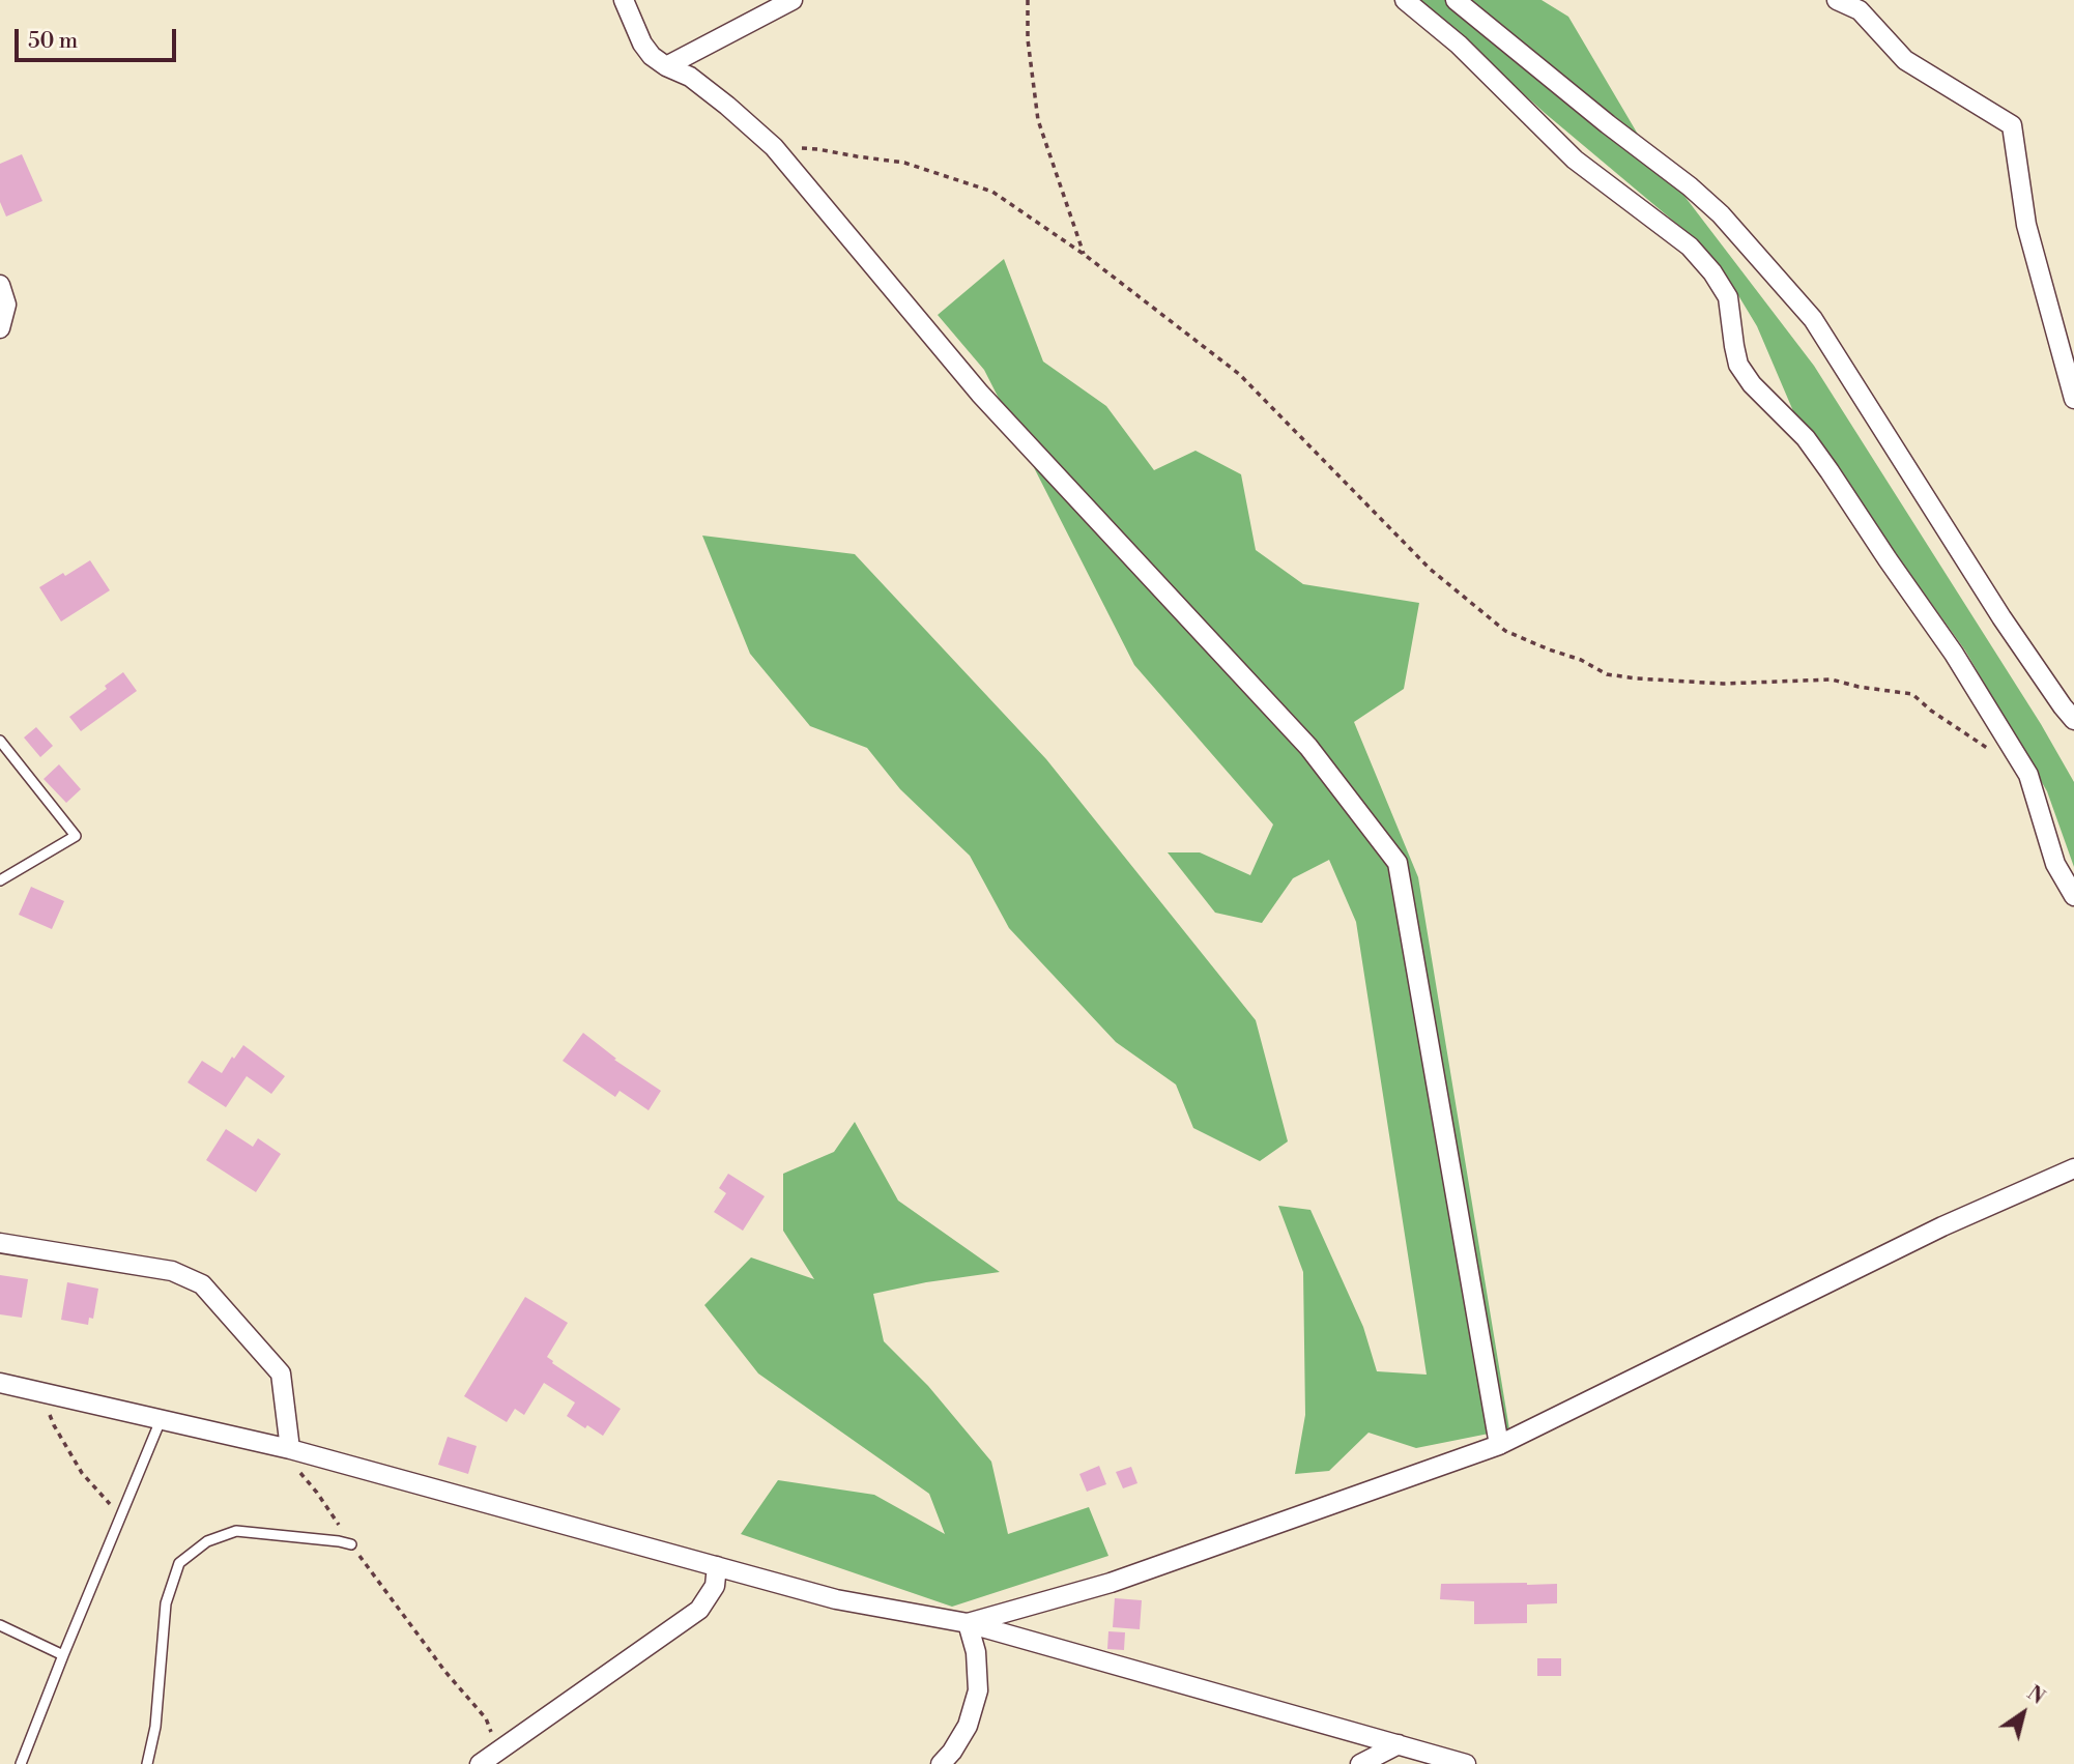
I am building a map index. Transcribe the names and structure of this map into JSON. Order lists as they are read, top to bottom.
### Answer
{
  "scale_bar": "50 m",
  "north": "top right"
}
